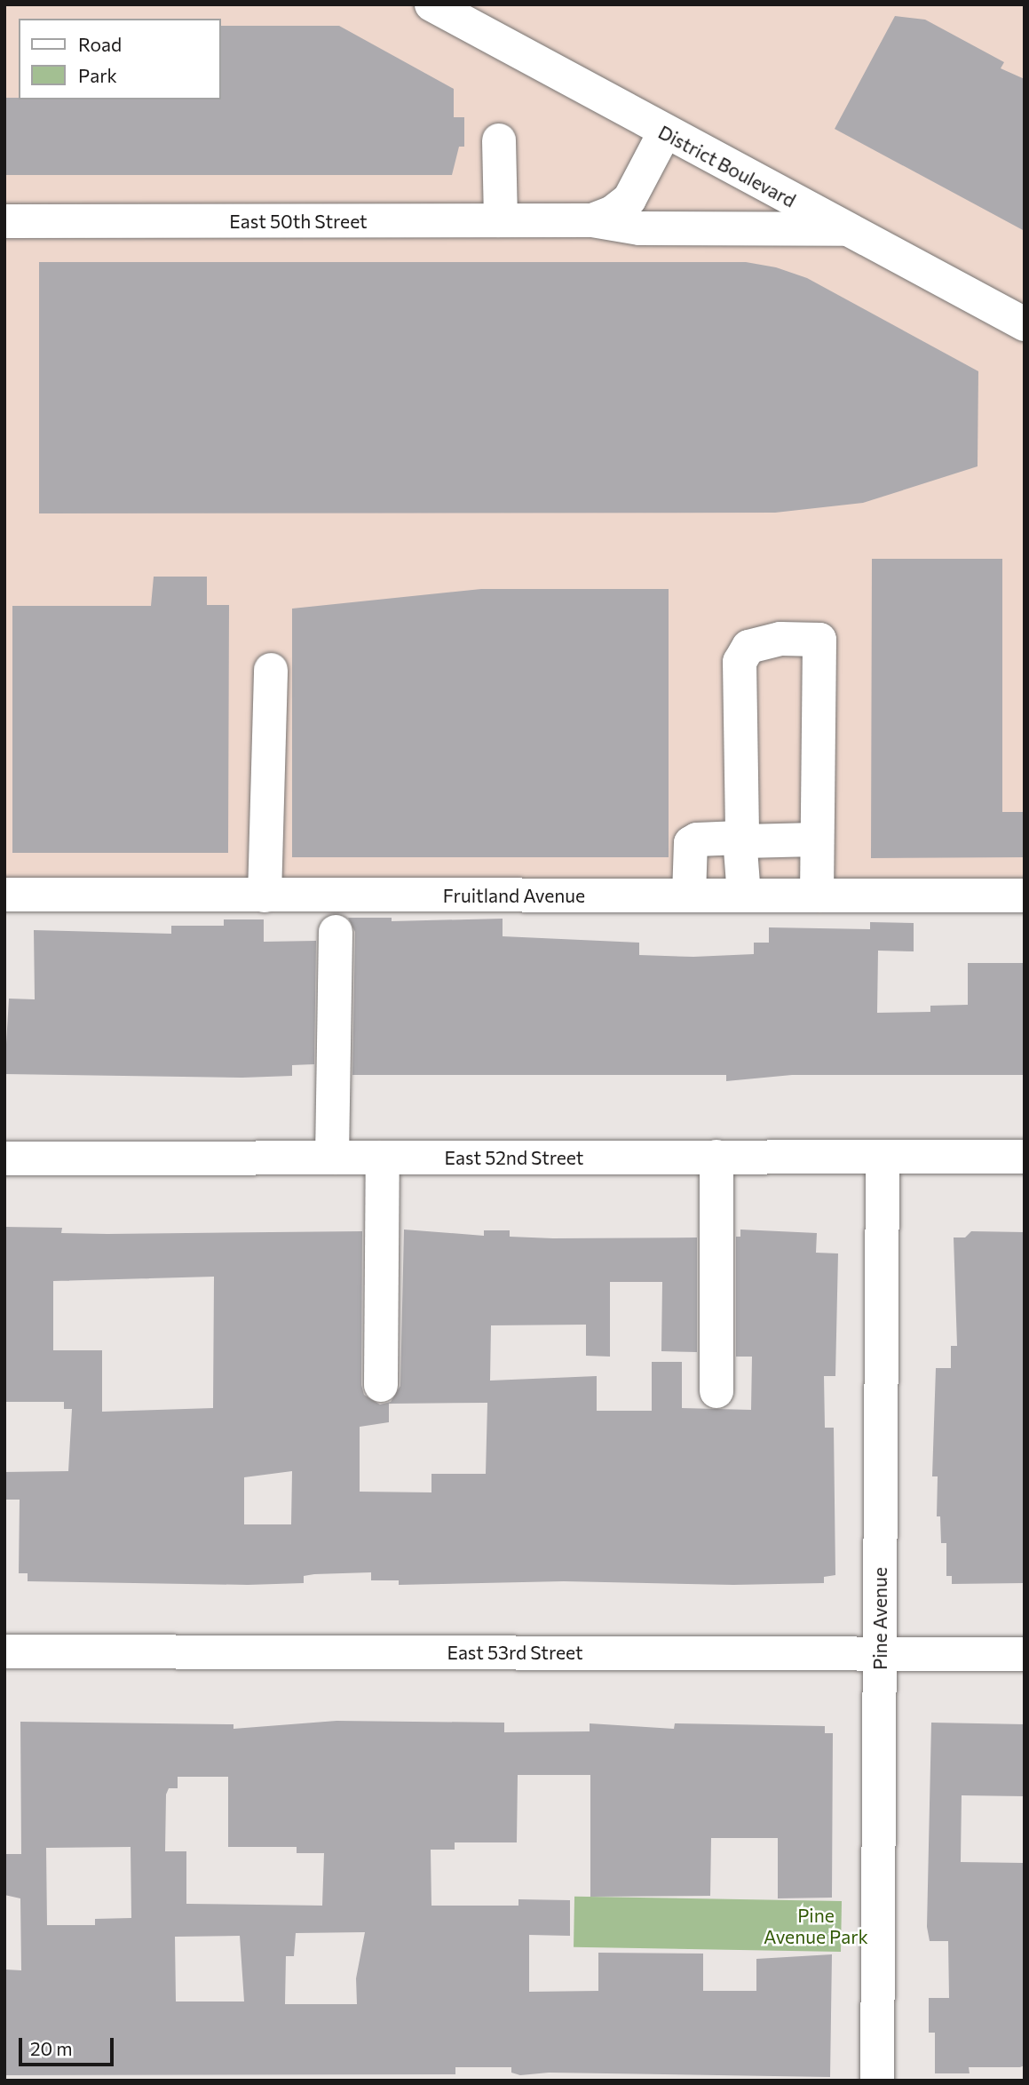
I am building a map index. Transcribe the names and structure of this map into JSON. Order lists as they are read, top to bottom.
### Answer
{
  "streets": {
    "street": [
      "District Boulevard",
      "East 50th Street",
      "Fruitland Avenue",
      "East 52nd Street",
      "Pine Avenue",
      "East 53rd Street"
    ]
  },
  "crossings": [
    ["District Boulevard", "East 50th Street"],
    ["East 52nd Street", "Pine Avenue"],
    ["Pine Avenue", "East 53rd Street"]
  ],
  "parks": ["Pine Avenue Park"],
  "legend": ["Road", "Park"],
  "scale_bar": "20 m"
}
